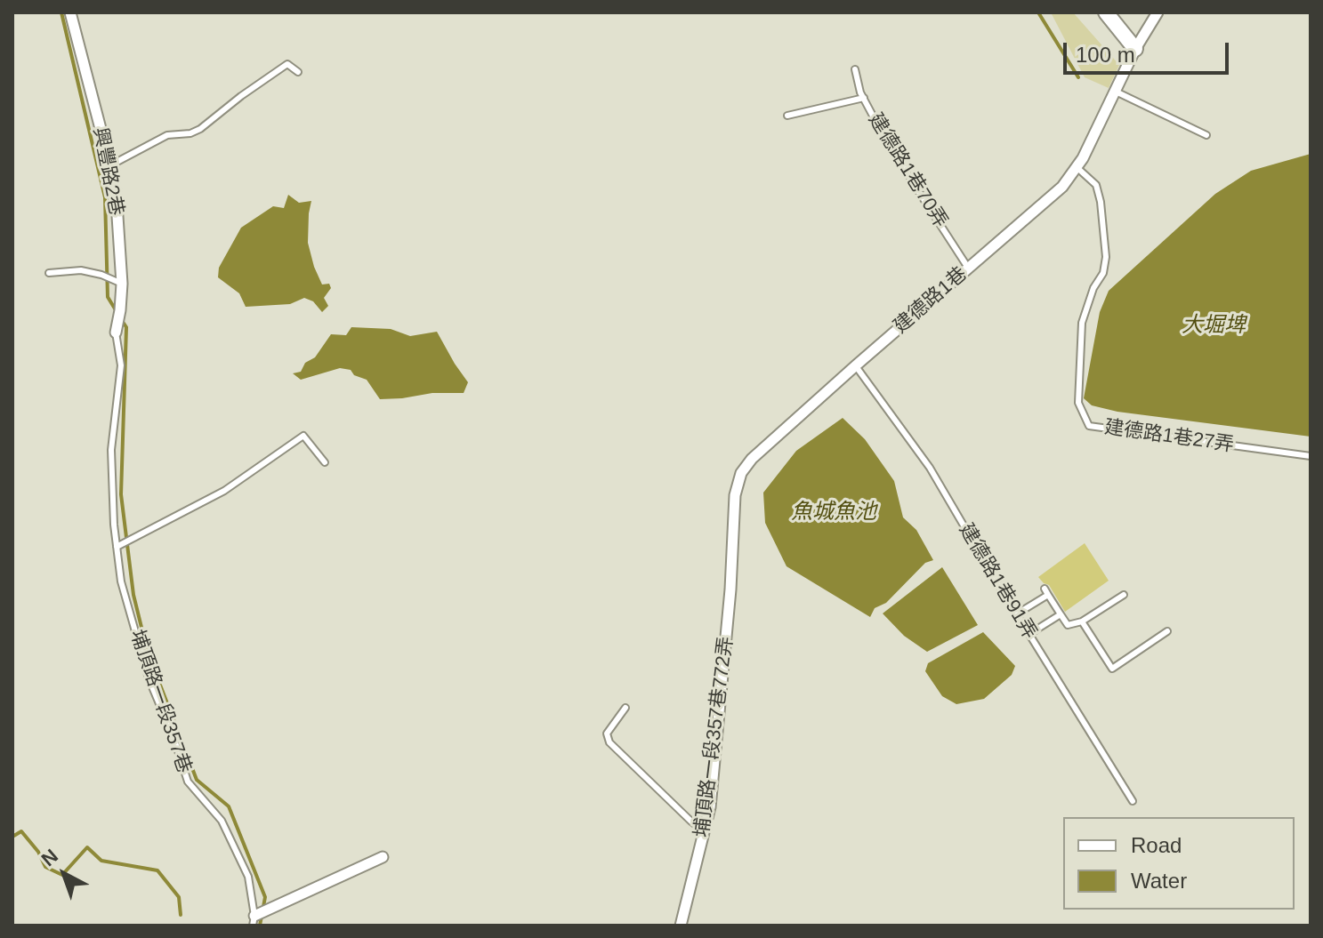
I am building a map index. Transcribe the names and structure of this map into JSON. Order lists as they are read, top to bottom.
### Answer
{
  "streets": {
    "street": ["興豐路2巷", "建德路1巷", "埔頂路一段357巷772弄"],
    "lane": [
      "建德路1巷70弄",
      "建德路1巷27弄",
      "建德路1巷91弄",
      "埔頂路一段357巷"
    ]
  },
  "crossings": [
    ["建德路1巷70弄", "建德路1巷"],
    ["興豐路2巷", "埔頂路一段357巷"],
    ["建德路1巷", "建德路1巷27弄"],
    ["建德路1巷", "建德路1巷91弄"],
    ["建德路1巷", "埔頂路一段357巷772弄"]
  ],
  "water": ["大堀埤", "魚城魚池"],
  "legend": ["Road", "Water"],
  "scale_bar": "100 m",
  "north": "top left"
}
